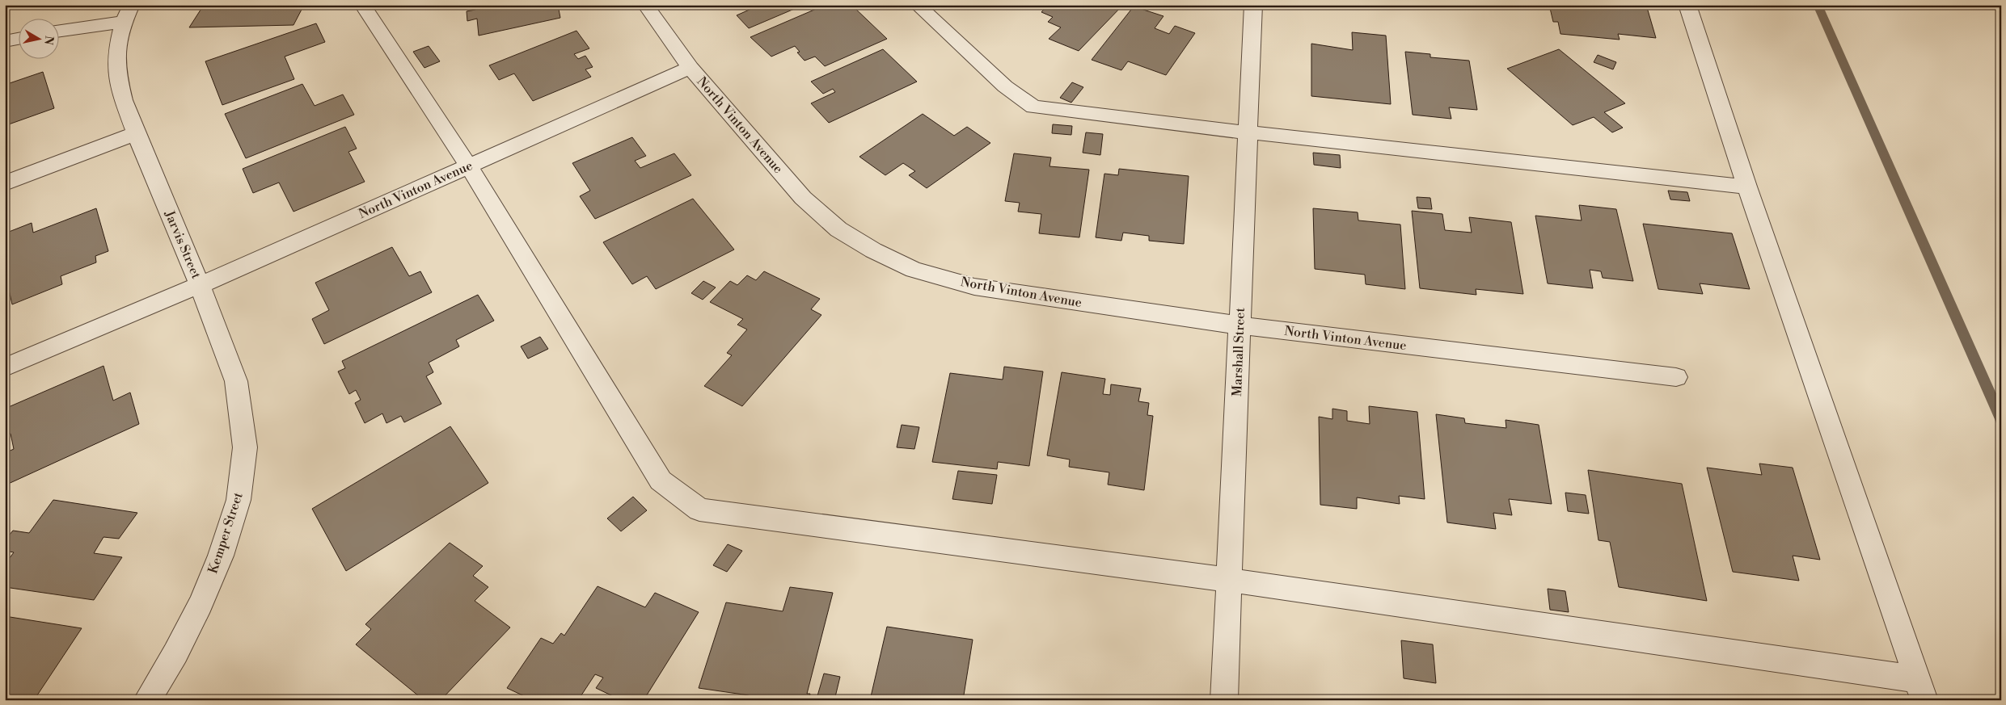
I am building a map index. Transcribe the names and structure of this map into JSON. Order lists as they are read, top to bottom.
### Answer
{
  "streets": {
    "street": [
      "North Vinton Avenue",
      "Jarvis Street",
      "Marshall Street",
      "Kemper Street"
    ]
  },
  "crossings": [
    ["North Vinton Avenue", "Jarvis Street"],
    ["North Vinton Avenue", "Marshall Street"],
    ["North Vinton Avenue", "Kemper Street"],
    ["Jarvis Street", "Kemper Street"]
  ],
  "north": "right"
}
